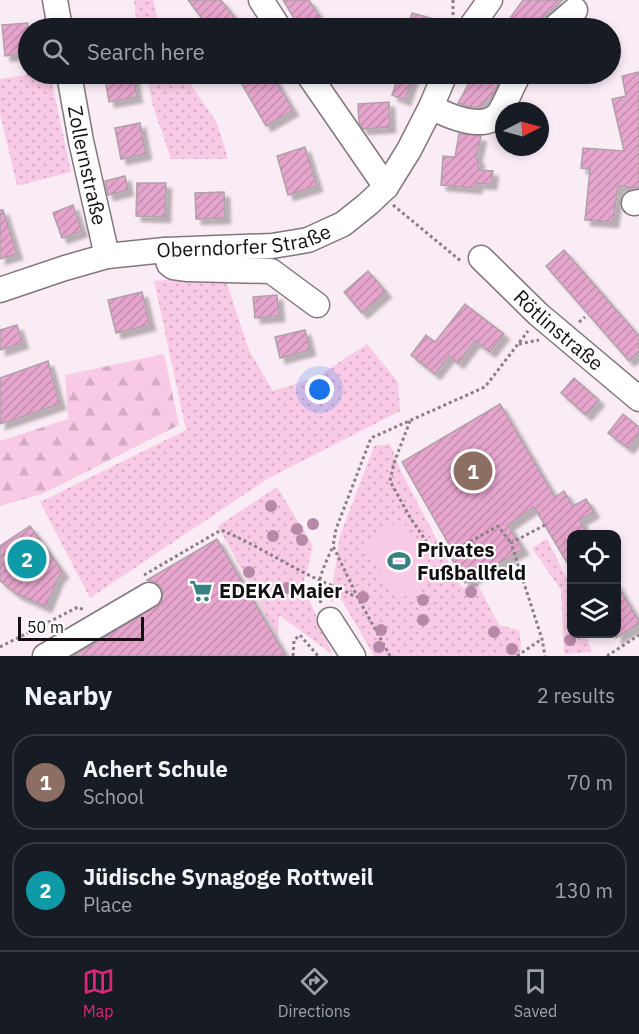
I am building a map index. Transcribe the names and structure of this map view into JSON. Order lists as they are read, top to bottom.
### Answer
{
  "streets": {
    "street": ["Zollernstraße", "Oberndorfer Straße", "Rötlinstraße"]
  },
  "crossings": [
    ["Zollernstraße", "Oberndorfer Straße"]
  ],
  "places": {
    "sports": ["Privates Fußballfeld"],
    "supermarket": ["EDEKA Maier"]
  },
  "scale_bar": "50 m",
  "north": "right",
  "page": {
    "search": "Search here",
    "pins": ["1", "2"],
    "scale": "50 m",
    "heading": ["Nearby", "2 results"],
    "list": [
      {
        "mark": "1",
        "name": "Achert Schule",
        "note": "School",
        "value": "70 m"
      },
      {
        "mark": "2",
        "name": "Jüdische Synagoge Rottweil",
        "note": "Place",
        "value": "130 m"
      }
    ],
    "nav": ["Map", "Directions", "Saved"]
  }
}
